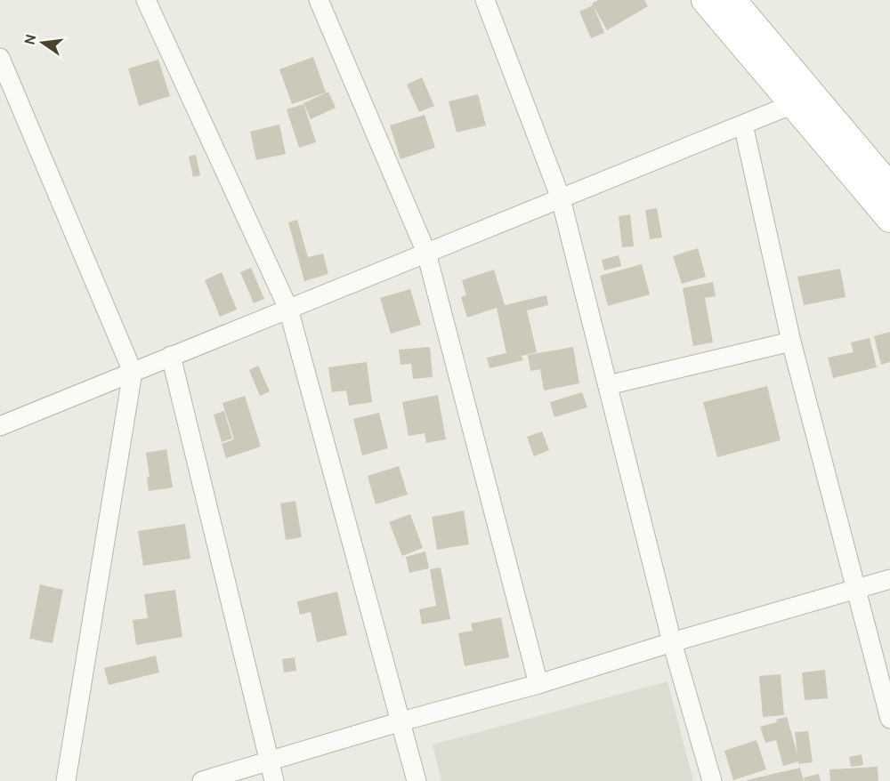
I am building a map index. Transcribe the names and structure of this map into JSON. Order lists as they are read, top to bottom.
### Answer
{
  "north": "left"
}
